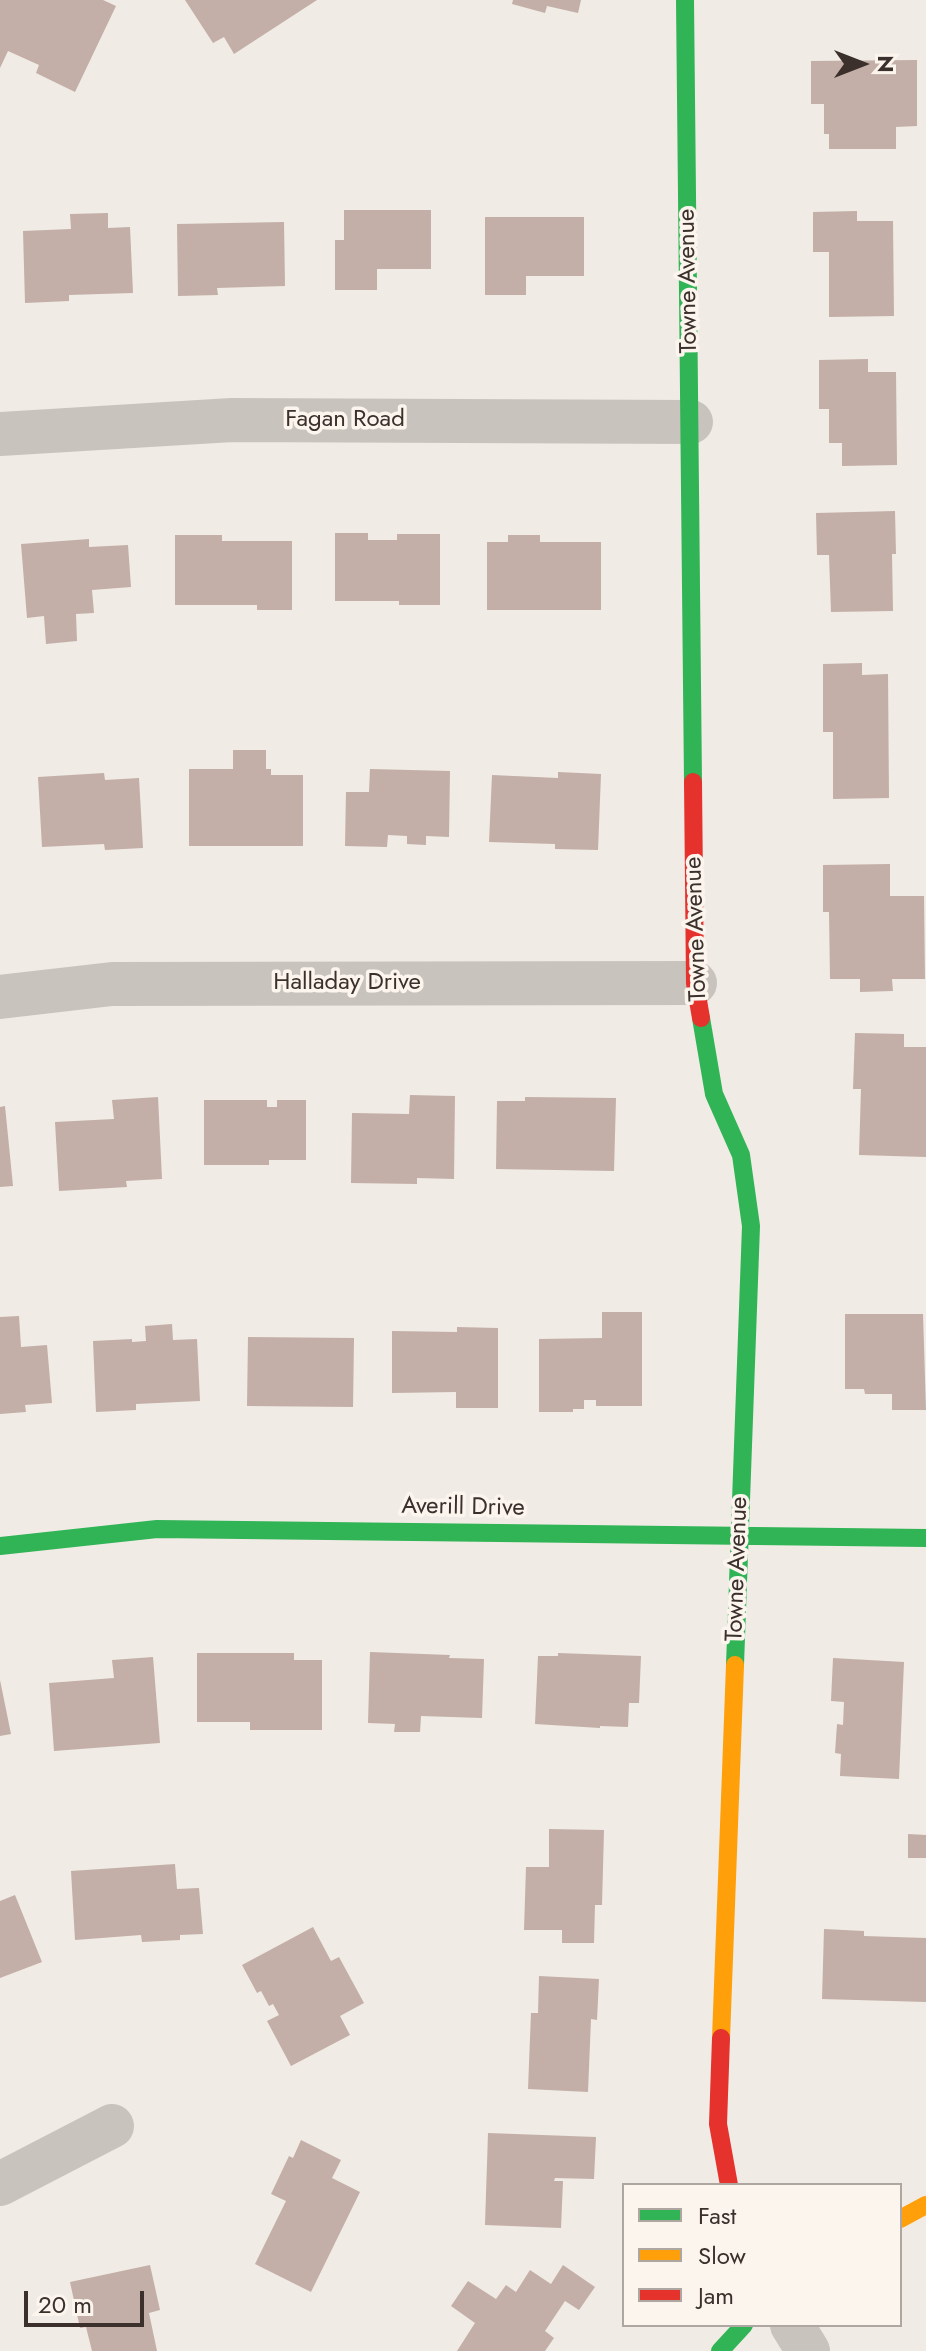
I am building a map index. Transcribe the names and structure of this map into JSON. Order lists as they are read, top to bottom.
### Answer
{
  "streets": {
    "street": [
      "Towne Avenue",
      "Fagan Road",
      "Halladay Drive",
      "Averill Drive"
    ]
  },
  "crossings": [
    ["Towne Avenue", "Fagan Road"],
    ["Towne Avenue", "Halladay Drive"],
    ["Towne Avenue", "Averill Drive"]
  ],
  "legend": ["Fast", "Slow", "Jam"],
  "scale_bar": "20 m",
  "north": "right"
}
